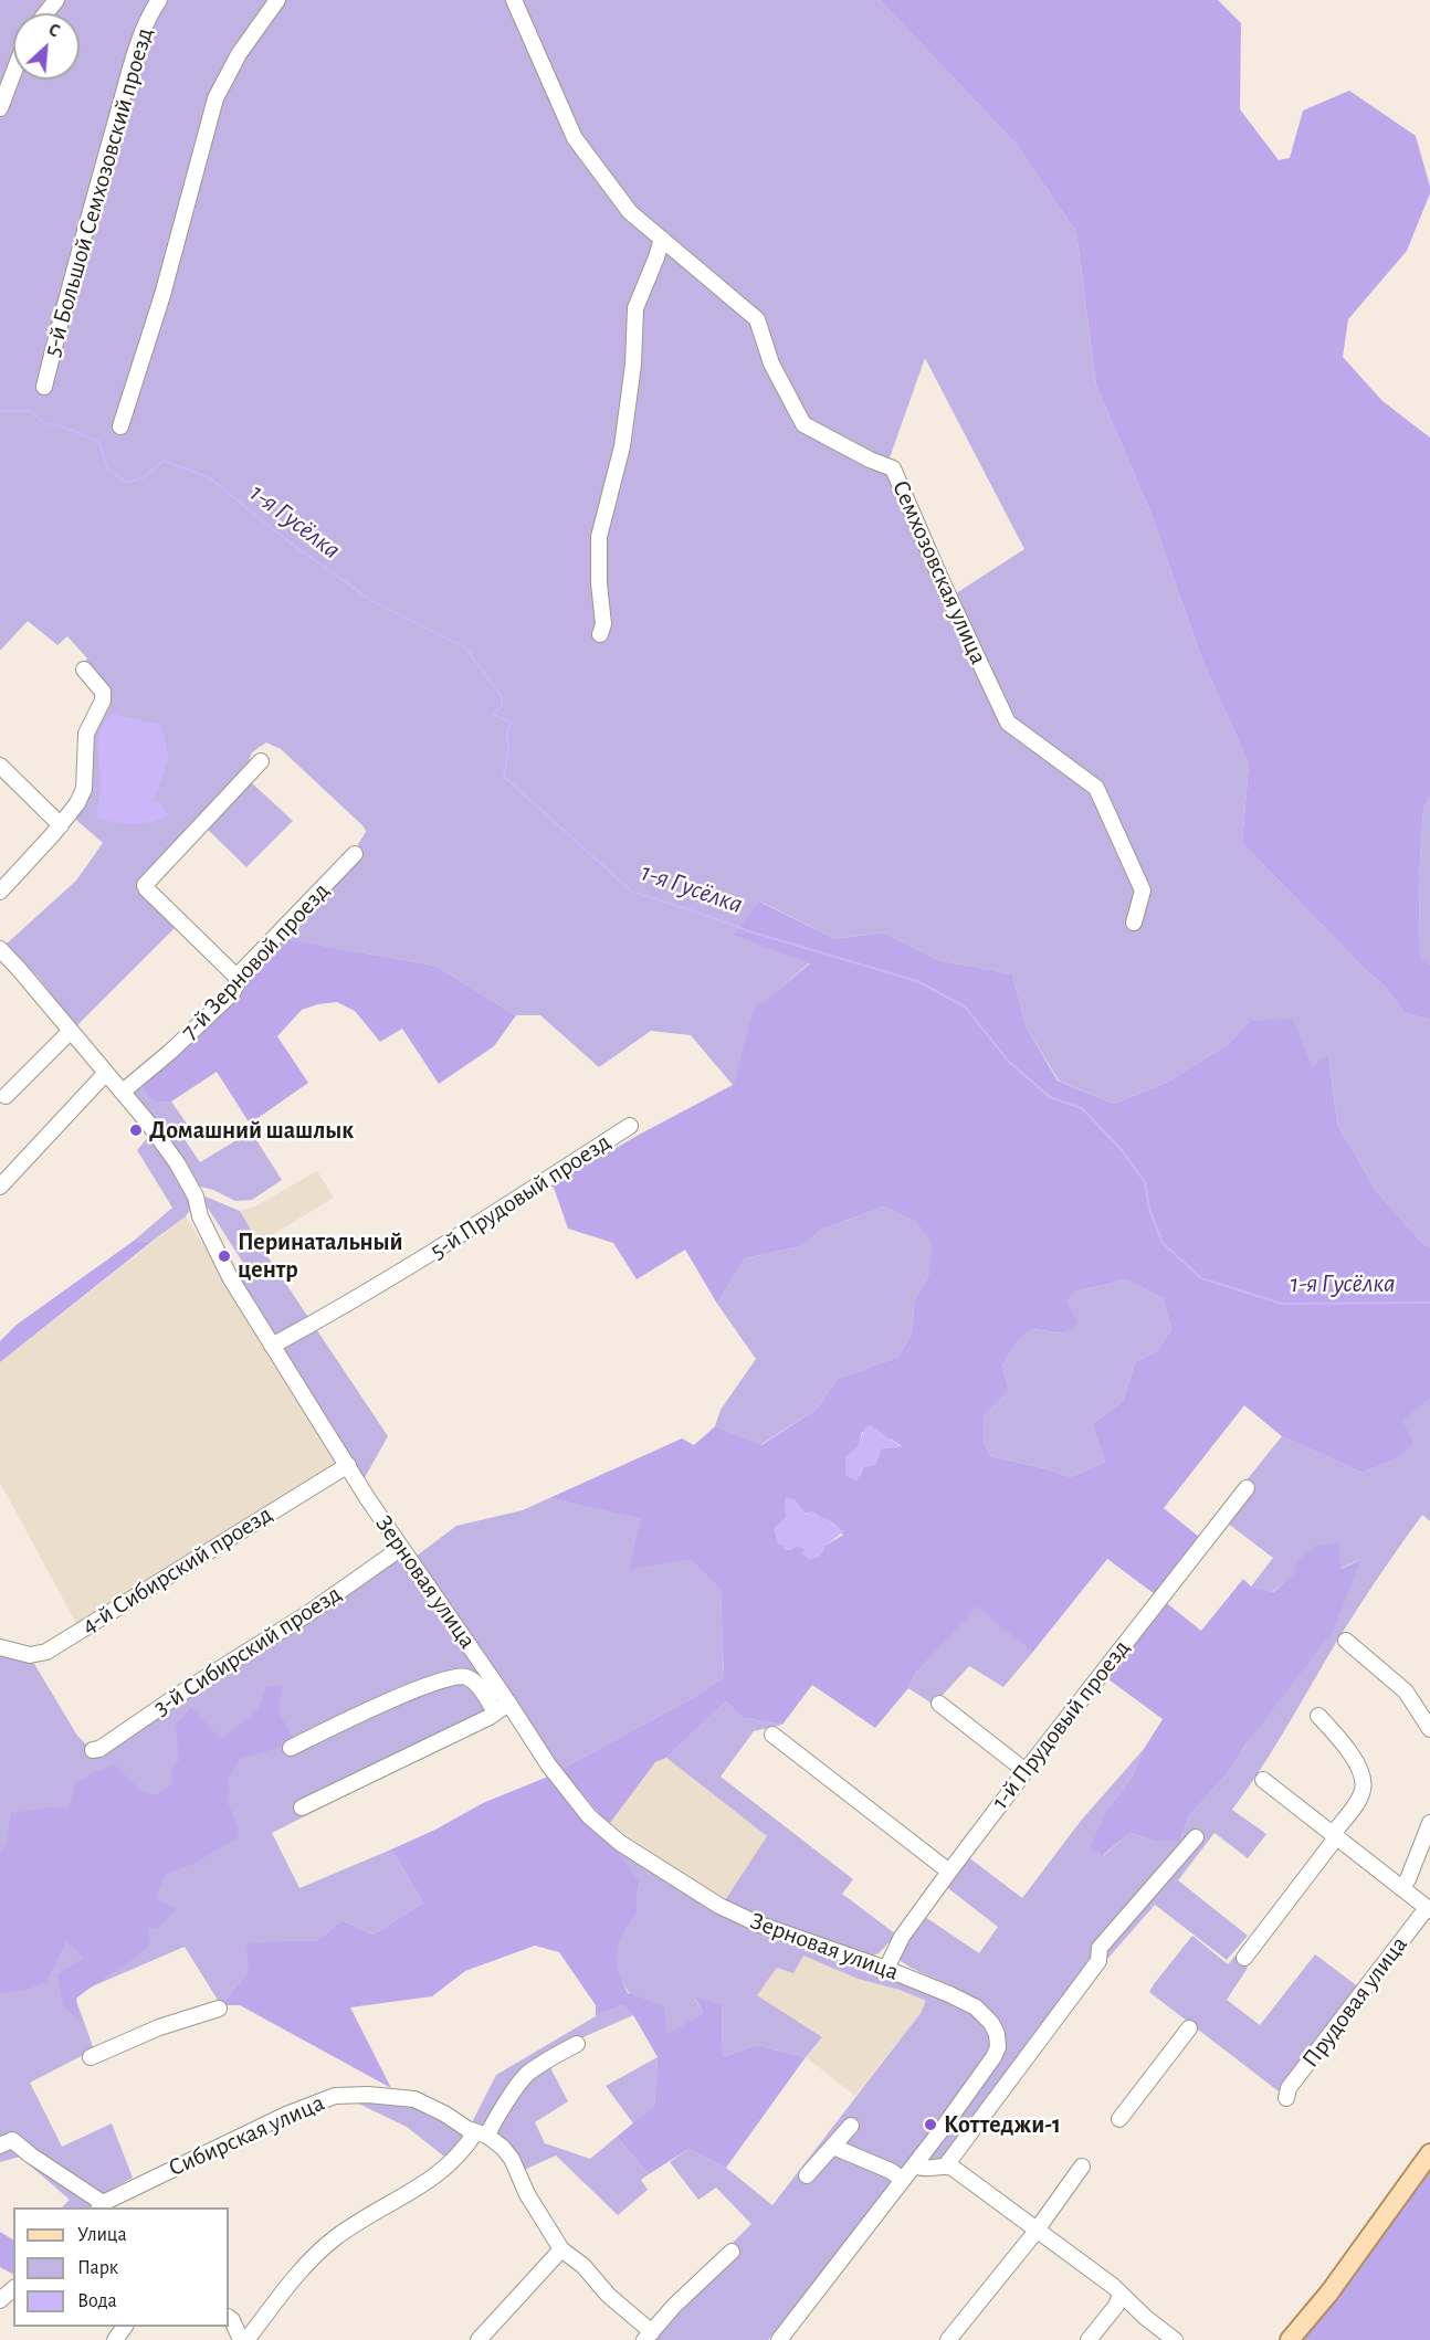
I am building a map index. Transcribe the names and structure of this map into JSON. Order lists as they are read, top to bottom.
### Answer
{
  "streets": {
    "street": [
      "5-й Большой Семхозовский проезд",
      "Семхозовская улица",
      "7-й Зерновой проезд",
      "5-й Прудовый проезд",
      "4-й Сибирский проезд",
      "Зерновая улица",
      "3-й Сибирский проезд",
      "1-й Прудовый проезд",
      "Прудовая улица",
      "Сибирская улица"
    ]
  },
  "crossings": [
    ["7-й Зерновой проезд", "Зерновая улица"],
    ["5-й Прудовый проезд", "Зерновая улица"],
    ["4-й Сибирский проезд", "Зерновая улица"],
    ["Зерновая улица", "3-й Сибирский проезд"],
    ["Зерновая улица", "1-й Прудовый проезд"]
  ],
  "water": ["1-я Гусёлка"],
  "places": ["Домашний шашлык", "Перинатальный центр", "Коттеджи-1"],
  "legend": ["Улица", "Парк", "Вода"],
  "north": "top right"
}
